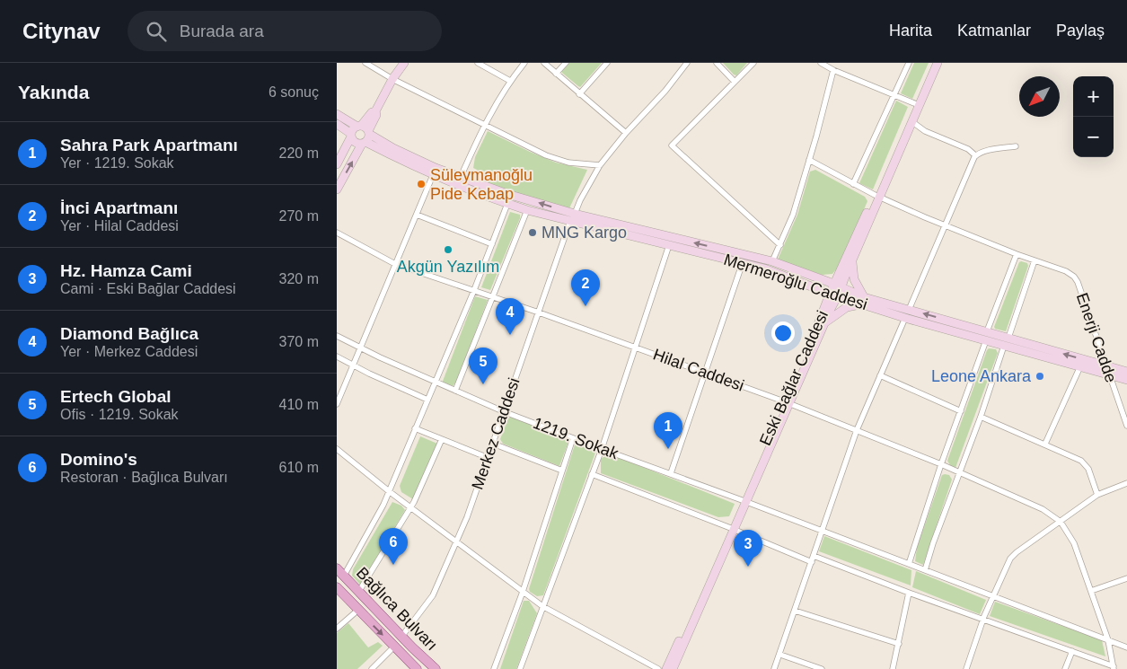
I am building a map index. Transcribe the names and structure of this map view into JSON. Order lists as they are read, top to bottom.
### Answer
{
  "streets": {
    "main road": ["Mermeroğlu Caddesi", "Eski Bağlar Caddesi", "Bağlıca Bulvarı"],
    "street": [
      "Enerji Cadde",
      "Hilal Caddesi",
      "Merkez Caddesi",
      "1219. Sokak"
    ]
  },
  "crossings": [
    ["Mermeroğlu Caddesi", "Enerji Cadde"],
    ["Mermeroğlu Caddesi", "Eski Bağlar Caddesi"],
    ["Mermeroğlu Caddesi", "Merkez Caddesi"],
    ["Hilal Caddesi", "Eski Bağlar Caddesi"],
    ["Hilal Caddesi", "Merkez Caddesi"],
    ["Eski Bağlar Caddesi", "1219. Sokak"],
    ["Merkez Caddesi", "1219. Sokak"],
    ["Merkez Caddesi", "Bağlıca Bulvarı"]
  ],
  "places": [
    "Süleymanoğlu Pide Kebap",
    "MNG Kargo",
    "Akgün Yazılım",
    "Leone Ankara"
  ],
  "north": "bottom left",
  "page": {
    "header": "Citynav",
    "search": "Burada ara",
    "nav": ["Harita", "Katmanlar", "Paylaş"],
    "heading": ["Yakında", "6 sonuç"],
    "map_buttons": ["+", "−"],
    "list": [
      {
        "mark": "1",
        "name": "Sahra Park Apartmanı",
        "note": "Yer · 1219. Sokak",
        "value": "220 m"
      },
      {
        "mark": "2",
        "name": "İnci Apartmanı",
        "note": "Yer · Hilal Caddesi",
        "value": "270 m"
      },
      {
        "mark": "3",
        "name": "Hz. Hamza Cami",
        "note": "Cami · Eski Bağlar Caddesi",
        "value": "320 m"
      },
      {
        "mark": "4",
        "name": "Diamond Bağlıca",
        "note": "Yer · Merkez Caddesi",
        "value": "370 m"
      },
      {
        "mark": "5",
        "name": "Ertech Global",
        "note": "Ofis · 1219. Sokak",
        "value": "410 m"
      },
      {
        "mark": "6",
        "name": "Domino's",
        "note": "Restoran · Bağlıca Bulvarı",
        "value": "610 m"
      }
    ],
    "pins": [
      "2",
      "4",
      "5",
      "1",
      "6",
      "3"
    ]
  }
}
